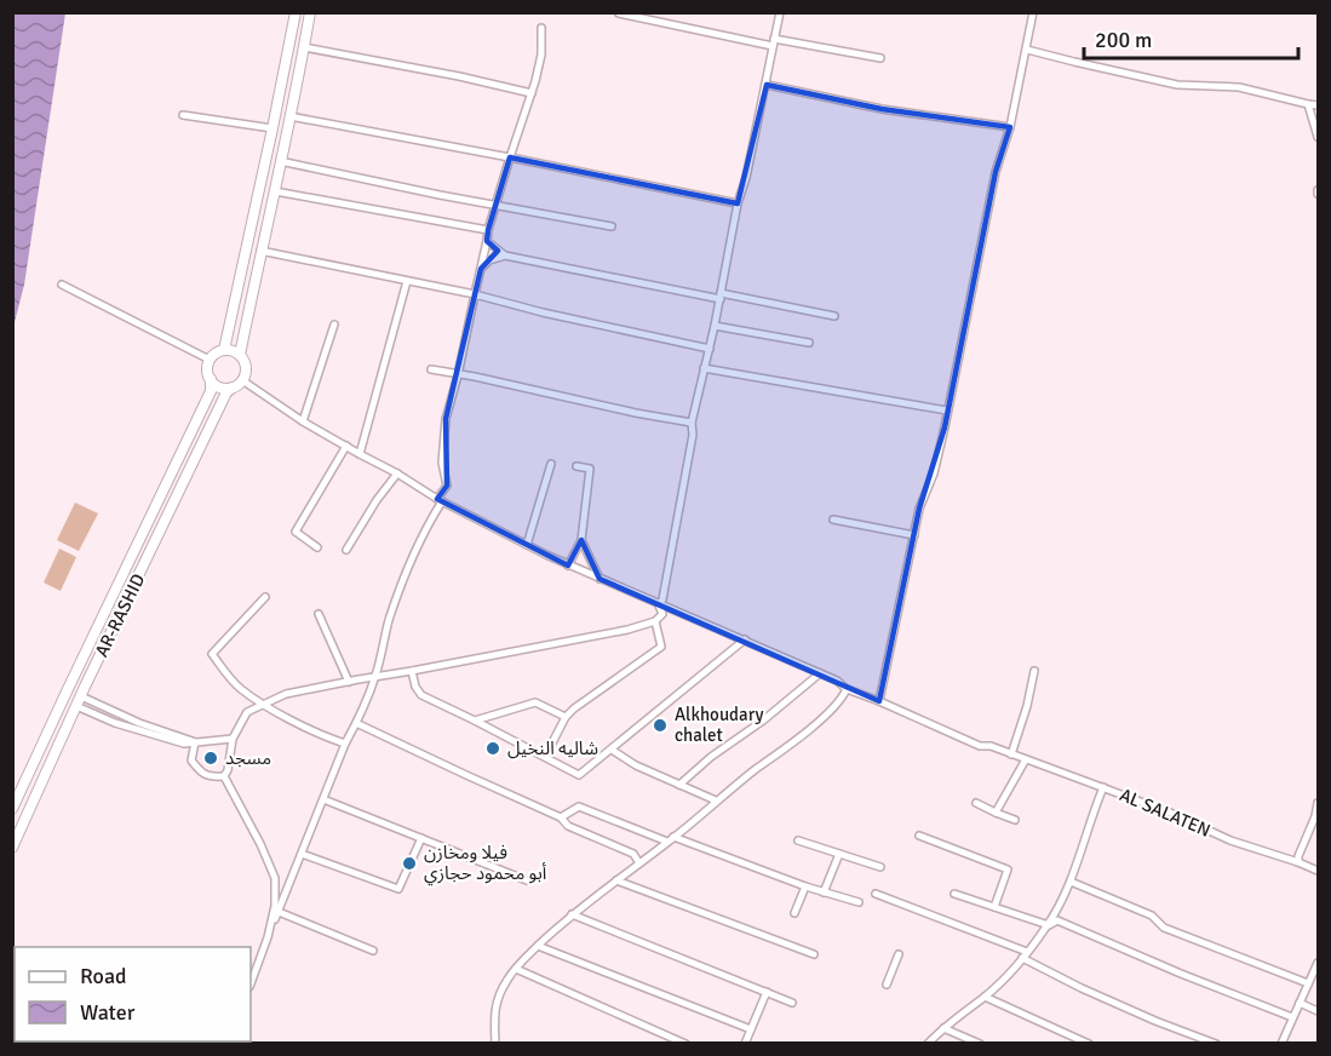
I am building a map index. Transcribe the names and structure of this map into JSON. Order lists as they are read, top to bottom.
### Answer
{
  "streets": {
    "main road": ["AR-RASHID"],
    "street": ["AL SALATEN"]
  },
  "crossings": [
    ["AR-RASHID", "AL SALATEN"]
  ],
  "places": [
    "Alkhoudary chalet",
    "شاليه النخيل",
    "مسجد",
    "فيلا ومخازن أبو محمود حجازي"
  ],
  "legend": ["Road", "Water"],
  "scale_bar": "200 m"
}
